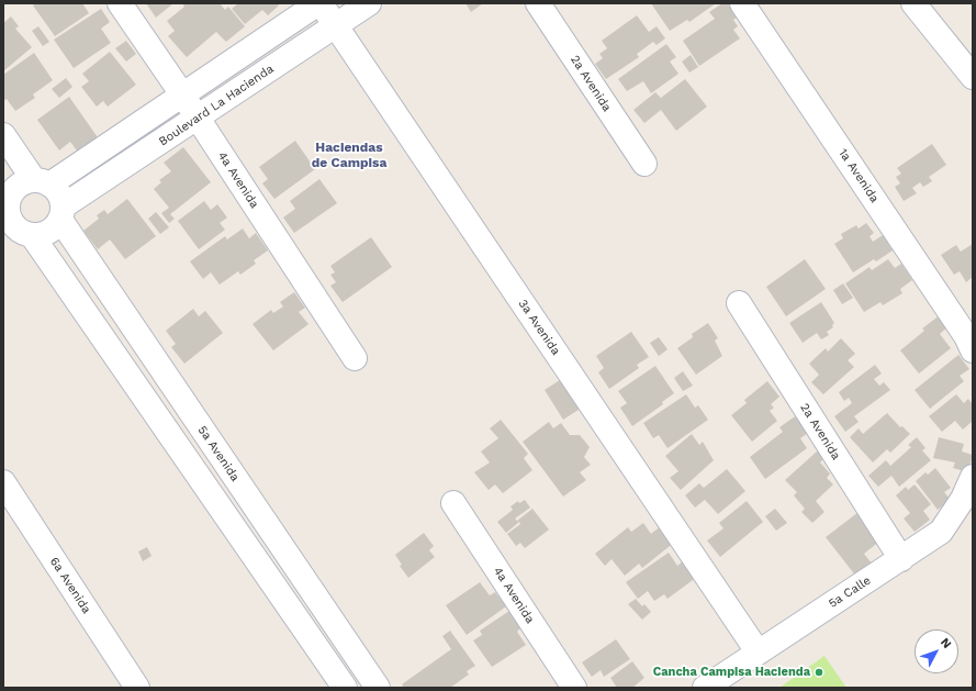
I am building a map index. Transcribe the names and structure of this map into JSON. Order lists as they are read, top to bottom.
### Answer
{
  "streets": {
    "street": [
      "2a Avenida",
      "Boulevard La Hacienda",
      "1a Avenida",
      "4a Avenida",
      "3a Avenida",
      "5a Avenida",
      "6a Avenida",
      "5a Calle"
    ]
  },
  "crossings": [
    ["2a Avenida", "5a Calle"],
    ["Boulevard La Hacienda", "4a Avenida"],
    ["Boulevard La Hacienda", "3a Avenida"],
    ["Boulevard La Hacienda", "5a Avenida"],
    ["3a Avenida", "5a Calle"]
  ],
  "districts": ["Haciendas de Campisa"],
  "places": ["Cancha Campisa Hacienda"],
  "north": "top right"
}
